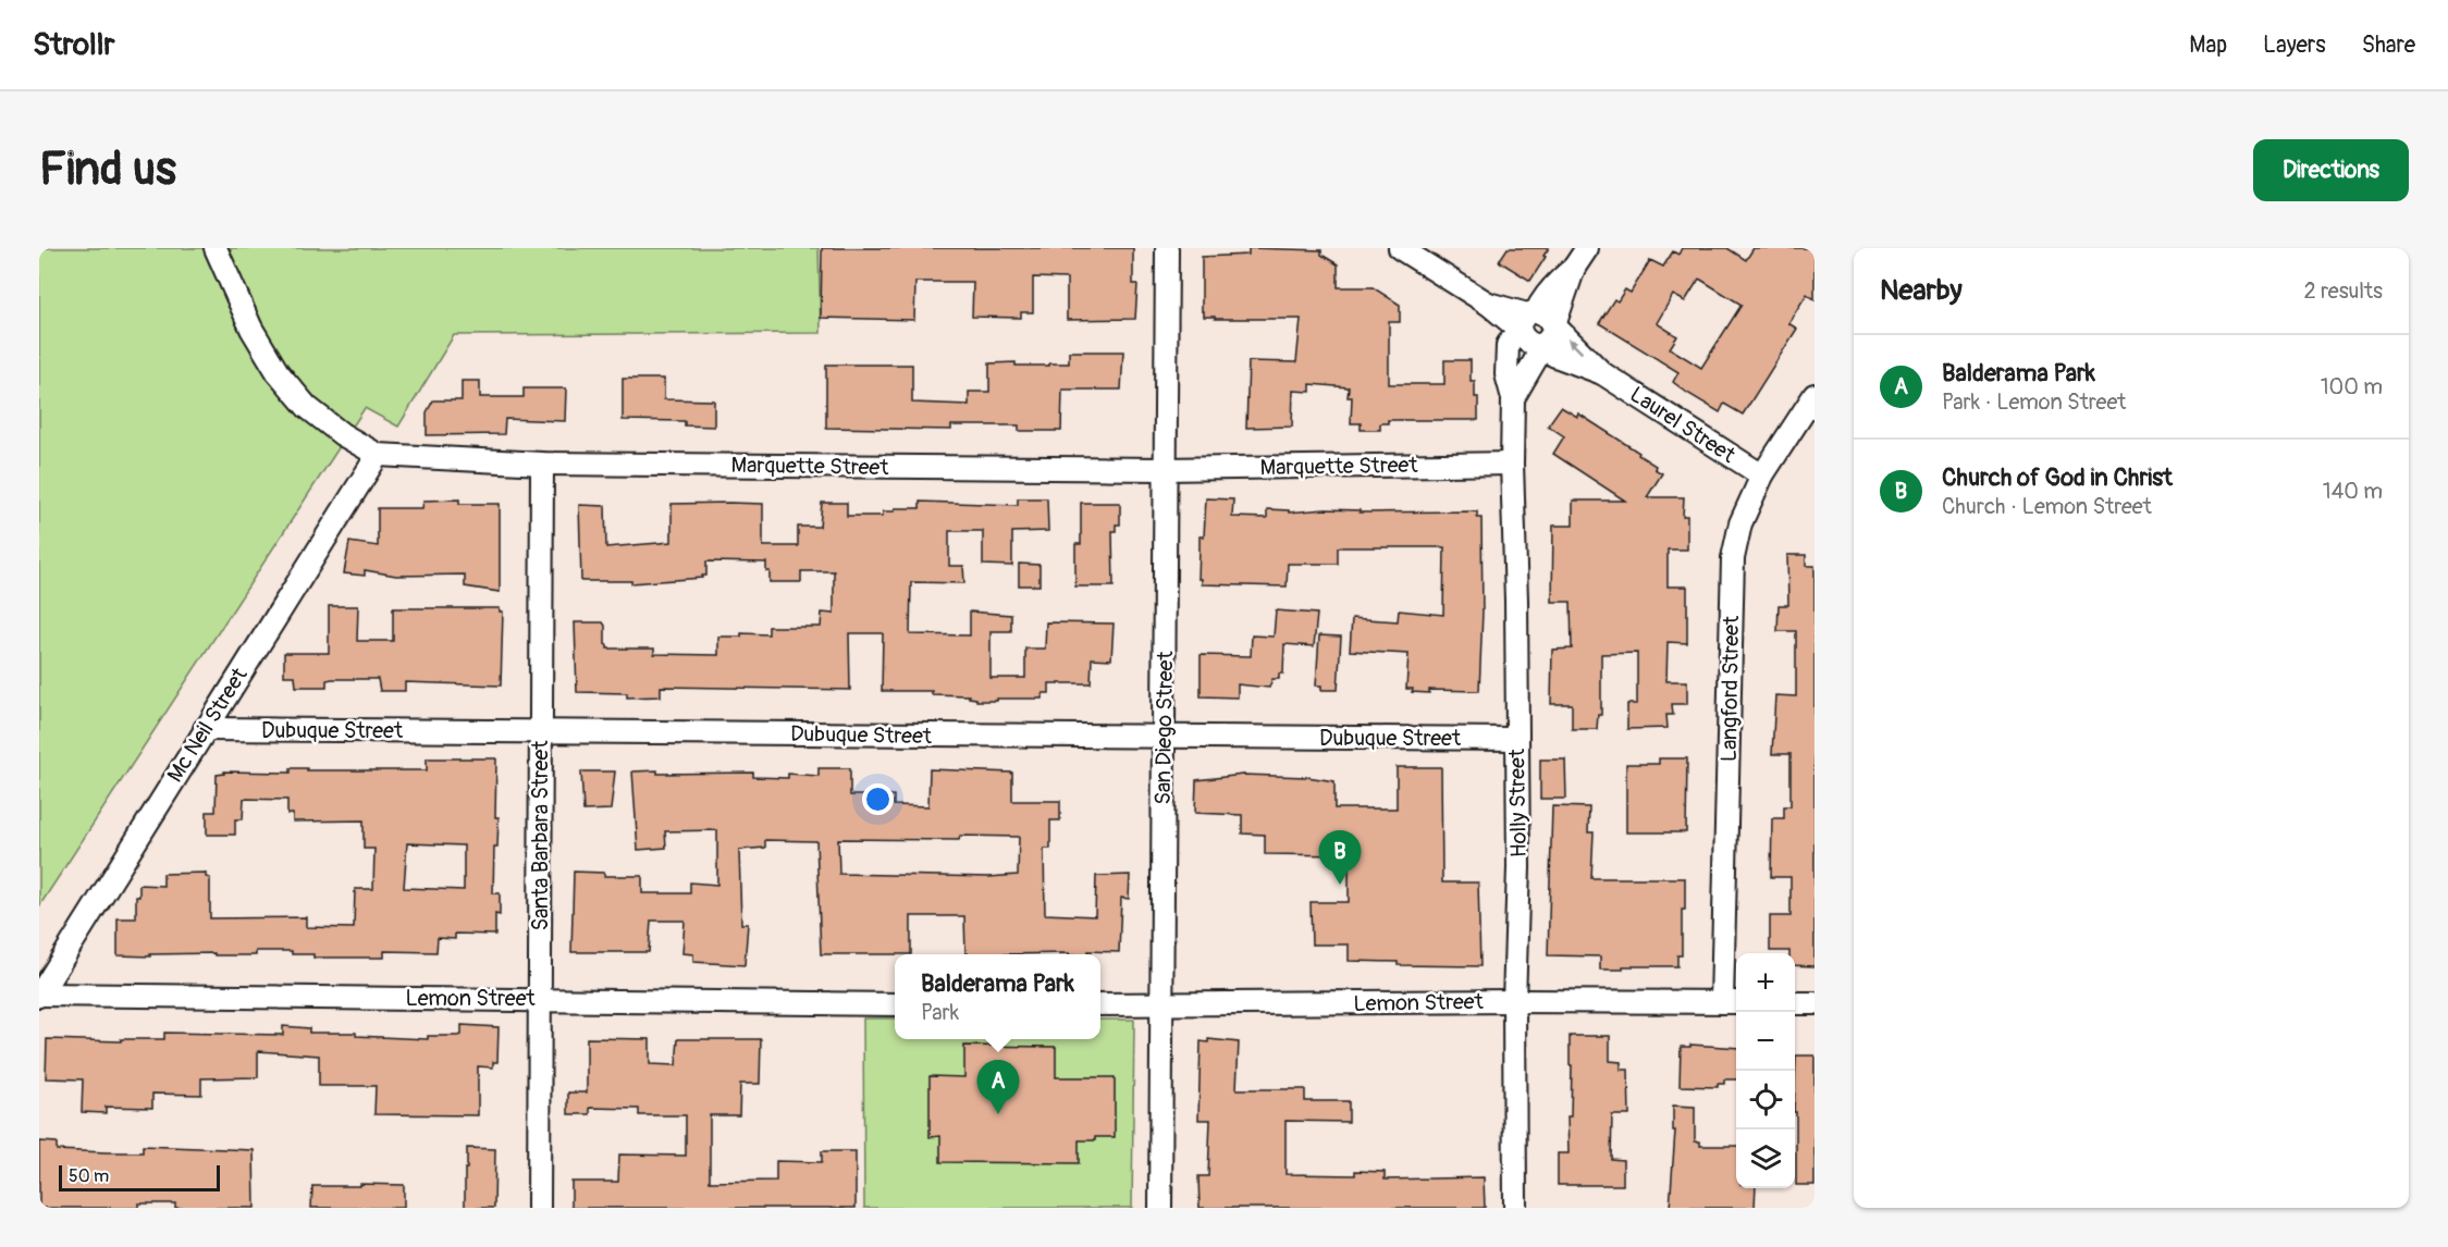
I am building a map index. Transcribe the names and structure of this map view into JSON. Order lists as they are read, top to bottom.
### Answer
{
  "streets": {
    "street": [
      "Laurel Street",
      "Marquette Street",
      "Langford Street",
      "Mc Neil Street",
      "San Diego Street",
      "Dubuque Street",
      "Holly Street",
      "Santa Barbara Street",
      "Lemon Street"
    ]
  },
  "crossings": [
    ["Laurel Street", "Langford Street"],
    ["Laurel Street", "Holly Street"],
    ["Marquette Street", "Mc Neil Street"],
    ["Marquette Street", "San Diego Street"],
    ["Marquette Street", "Holly Street"],
    ["Marquette Street", "Santa Barbara Street"],
    ["Langford Street", "Lemon Street"],
    ["Mc Neil Street", "Dubuque Street"],
    ["Mc Neil Street", "Lemon Street"],
    ["San Diego Street", "Dubuque Street"],
    ["San Diego Street", "Lemon Street"],
    ["Dubuque Street", "Holly Street"],
    ["Dubuque Street", "Santa Barbara Street"],
    ["Holly Street", "Lemon Street"],
    ["Santa Barbara Street", "Lemon Street"]
  ],
  "scale_bar": "50 m",
  "page": {
    "header": "Strollr",
    "nav": ["Map", "Layers", "Share"],
    "buttons": "Directions",
    "title": "Find us",
    "heading": ["Nearby", "2 results"],
    "list": [
      {
        "mark": "A",
        "name": "Balderama Park",
        "note": "Park · Lemon Street",
        "value": "100 m"
      },
      {
        "mark": "B",
        "name": "Church of God in Christ",
        "note": "Church · Lemon Street",
        "value": "140 m"
      }
    ],
    "pins": ["B", "A"],
    "map_buttons": ["+", "−"],
    "popup": ["Balderama Park", "Park"],
    "scale": "50 m"
  }
}
